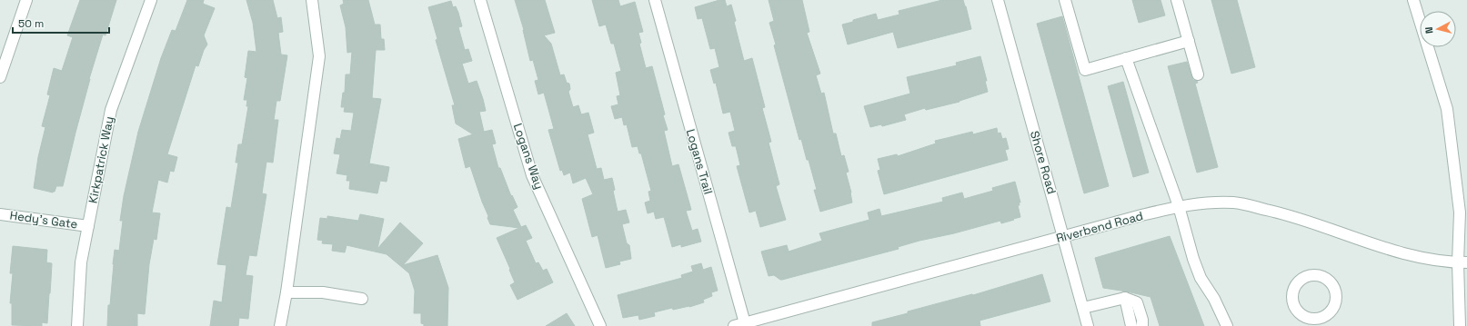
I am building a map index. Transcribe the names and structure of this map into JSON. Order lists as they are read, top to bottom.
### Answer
{
  "streets": {
    "street": [
      "Logans Way",
      "Kirkpatrick Way",
      "Logans Trail",
      "Shore Road",
      "Hedy's Gate",
      "Riverbend Road"
    ]
  },
  "crossings": [
    ["Kirkpatrick Way", "Hedy's Gate"],
    ["Logans Trail", "Riverbend Road"],
    ["Shore Road", "Riverbend Road"]
  ],
  "scale_bar": "50 m",
  "north": "left"
}
